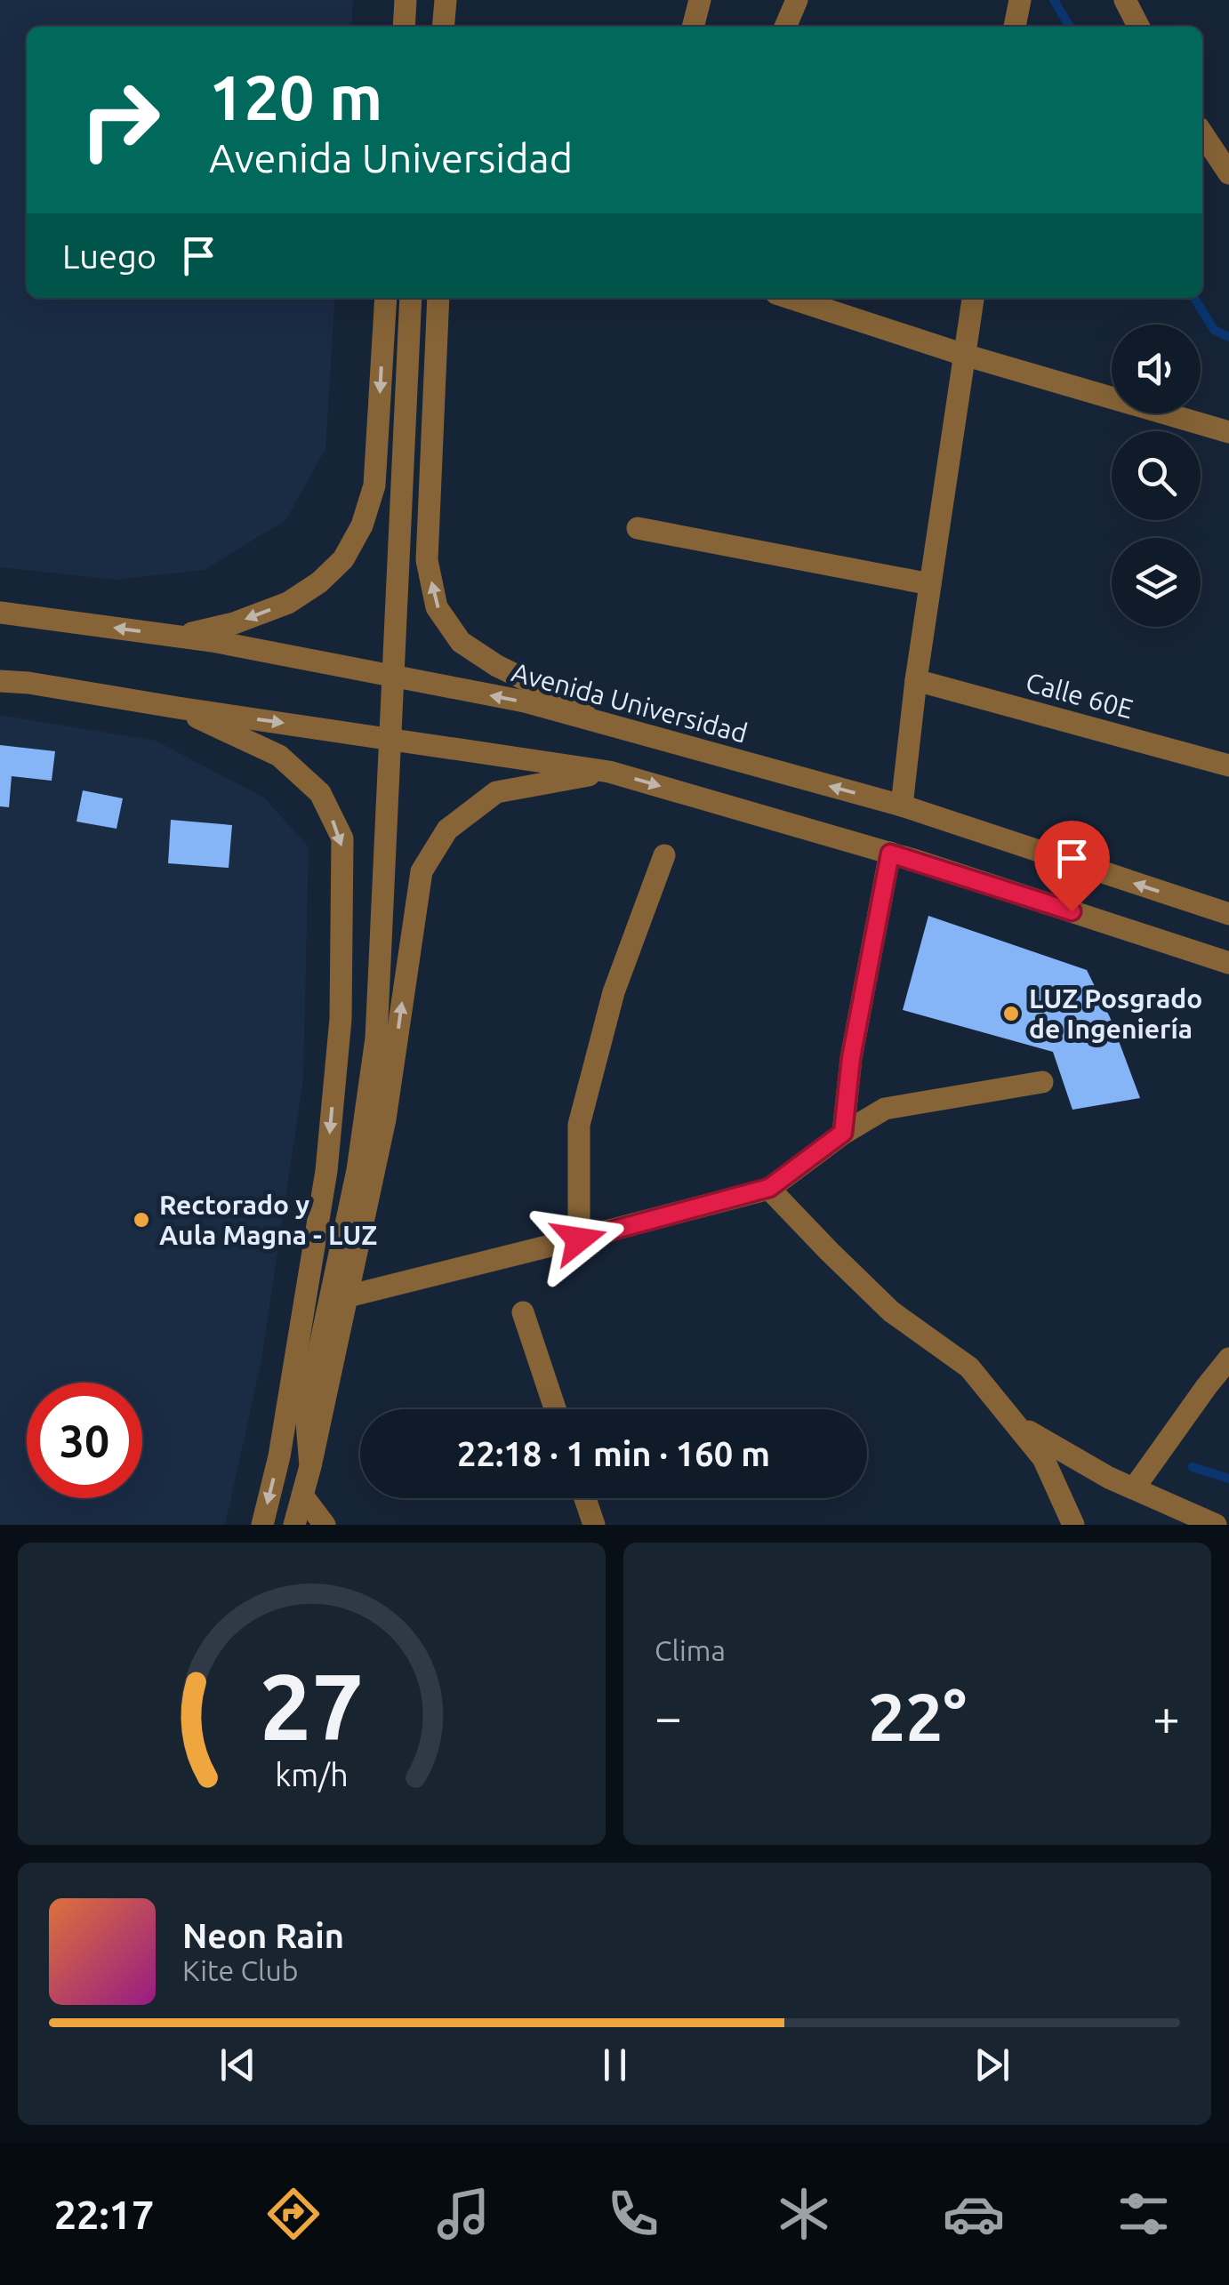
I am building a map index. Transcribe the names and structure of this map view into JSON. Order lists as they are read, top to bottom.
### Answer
{
  "streets": {
    "street": ["Calle 60E", "Avenida Universidad"]
  },
  "places": ["LUZ Posgrado de Ingeniería", "Rectorado y Aula Magna - LUZ"],
  "page": {
    "turn": ["120 m", "Avenida Universidad"],
    "then": "Luego",
    "limit": "30",
    "trip": "22:18 · 1 min · 160 m",
    "tile": "Clima",
    "heat": ["−", "22°", "+"],
    "song": ["Neon Rain", "Kite Club"],
    "tabs": "22:17",
    "gauge": ["27", "km/h"]
  }
}
